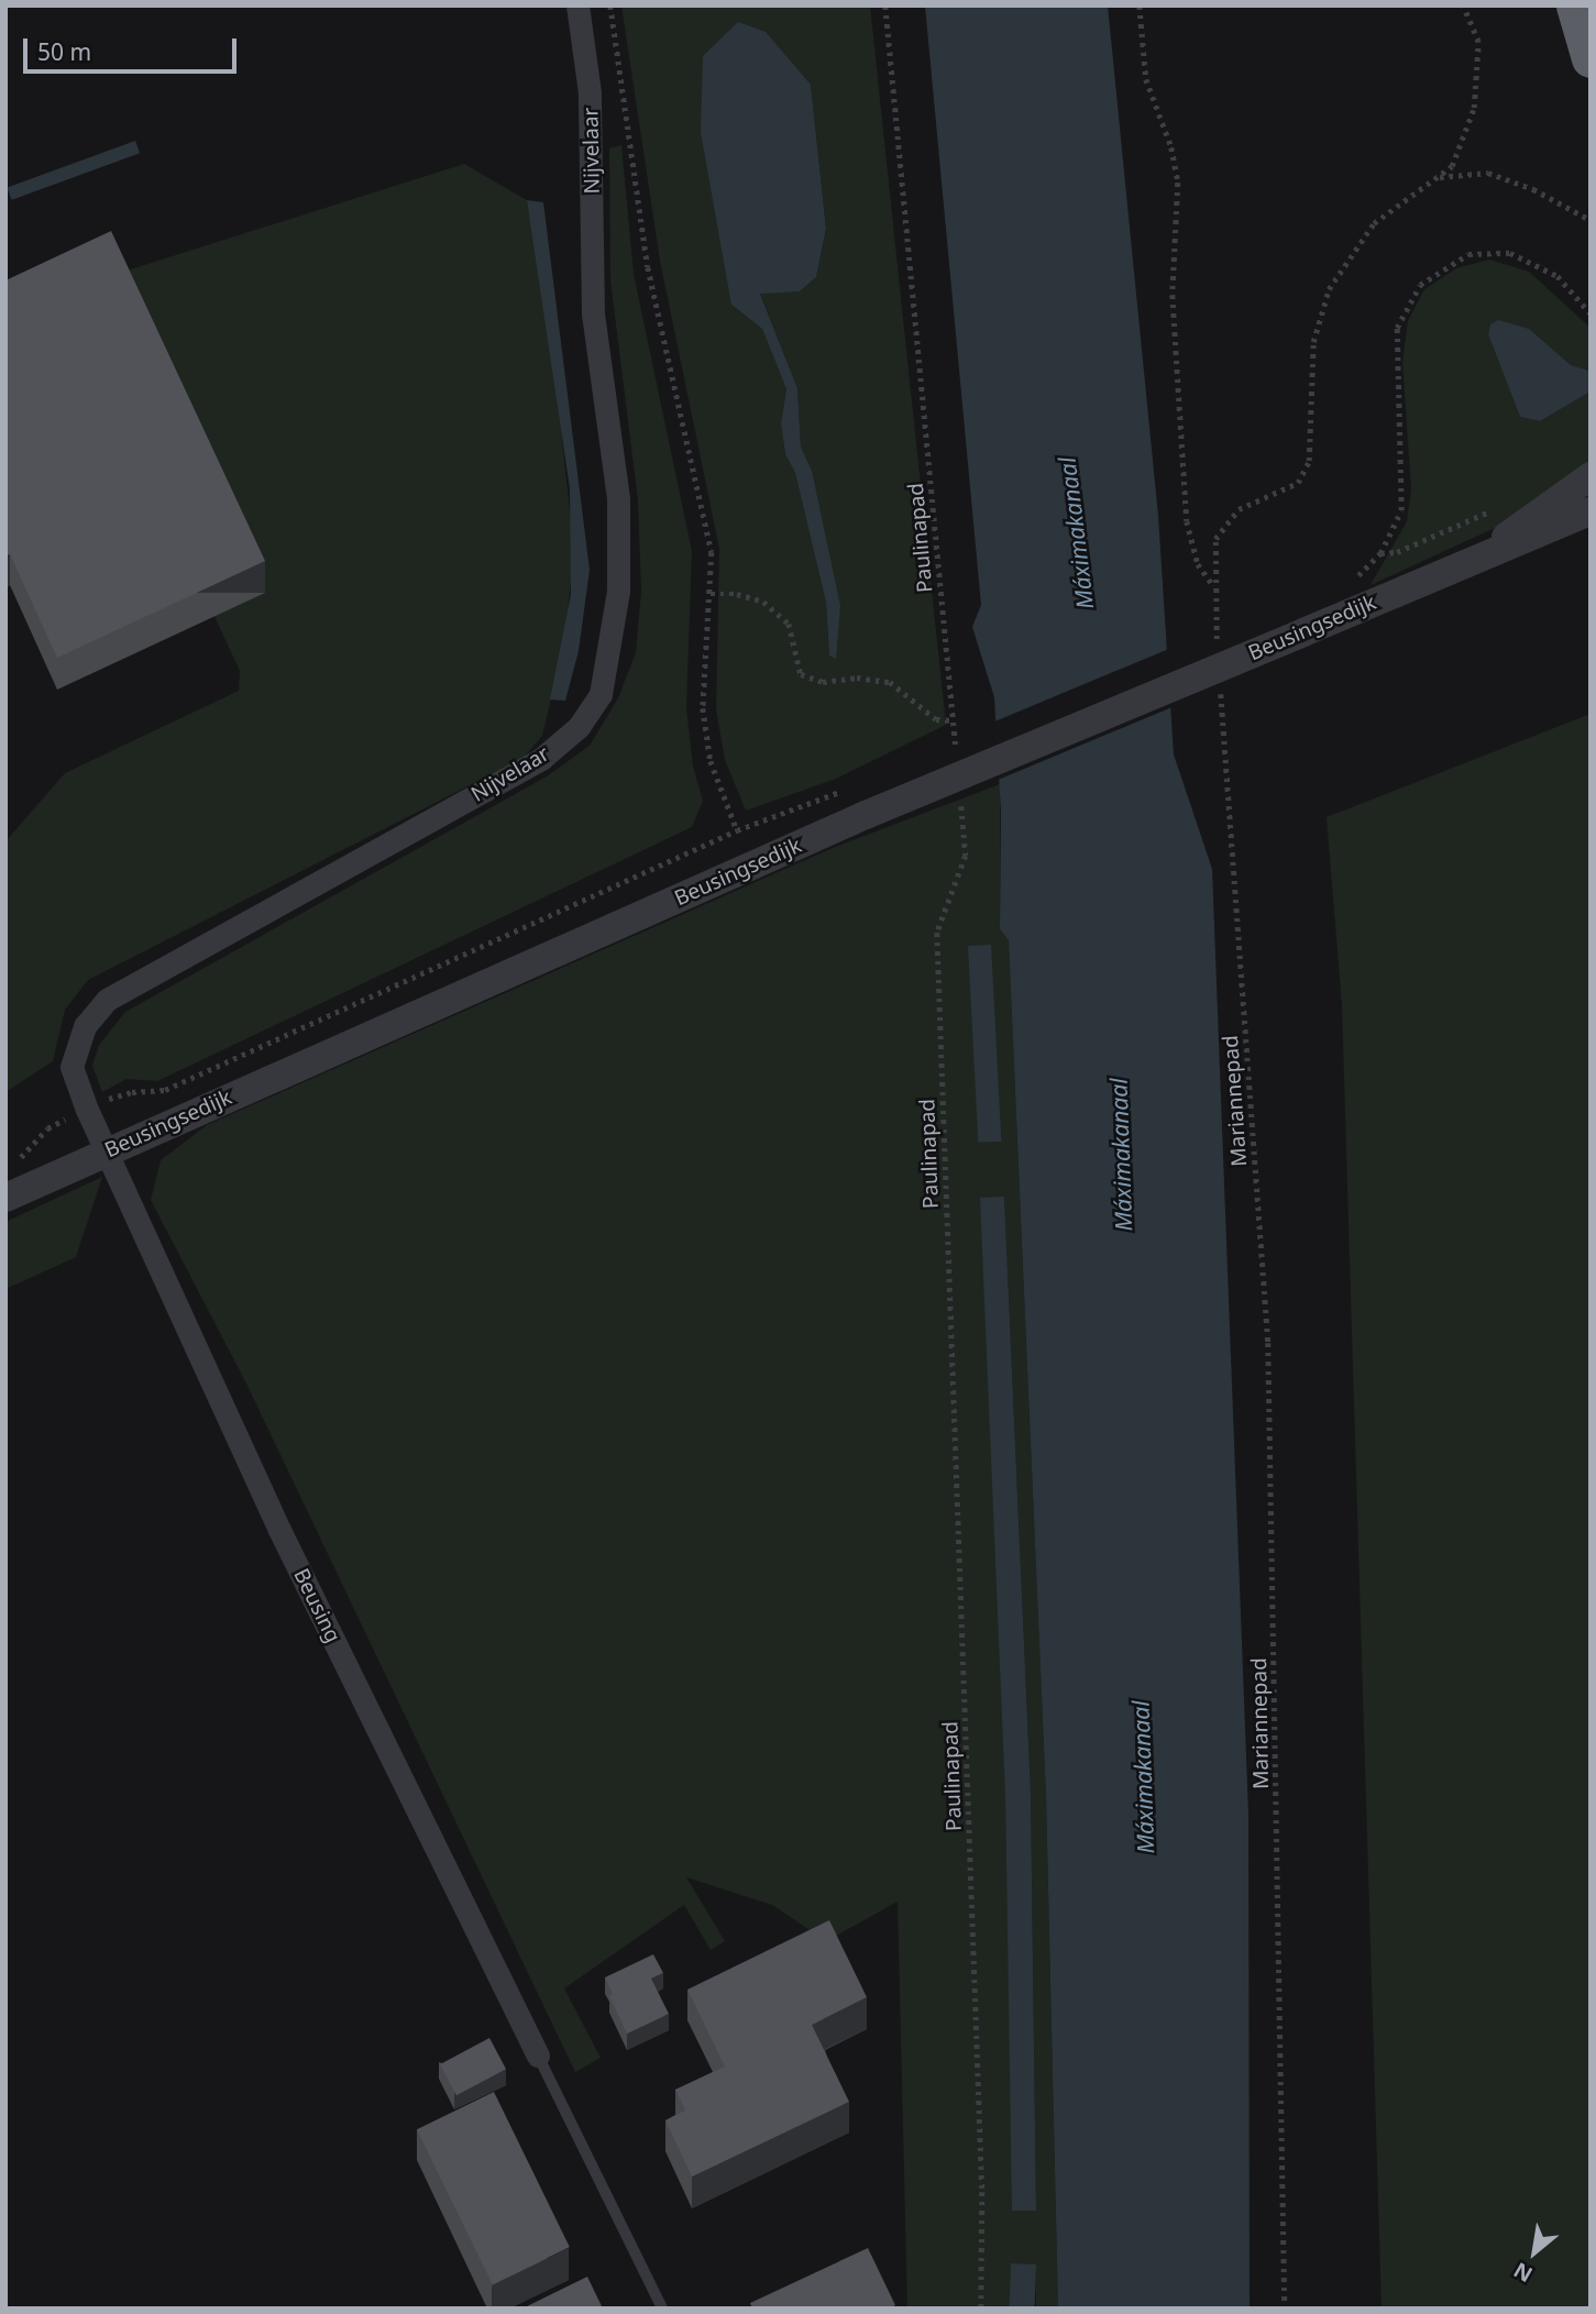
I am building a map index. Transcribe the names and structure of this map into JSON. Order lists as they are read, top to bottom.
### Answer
{
  "streets": {
    "street": ["Nijvelaar", "Beusingsedijk", "Beusing"],
    "path": ["Paulinapad", "Mariannepad"]
  },
  "crossings": [
    ["Nijvelaar", "Beusingsedijk"],
    ["Nijvelaar", "Beusing"],
    ["Beusingsedijk", "Beusing"]
  ],
  "water": ["Máximakanaal"],
  "scale_bar": "50 m",
  "north": "bottom left"
}
